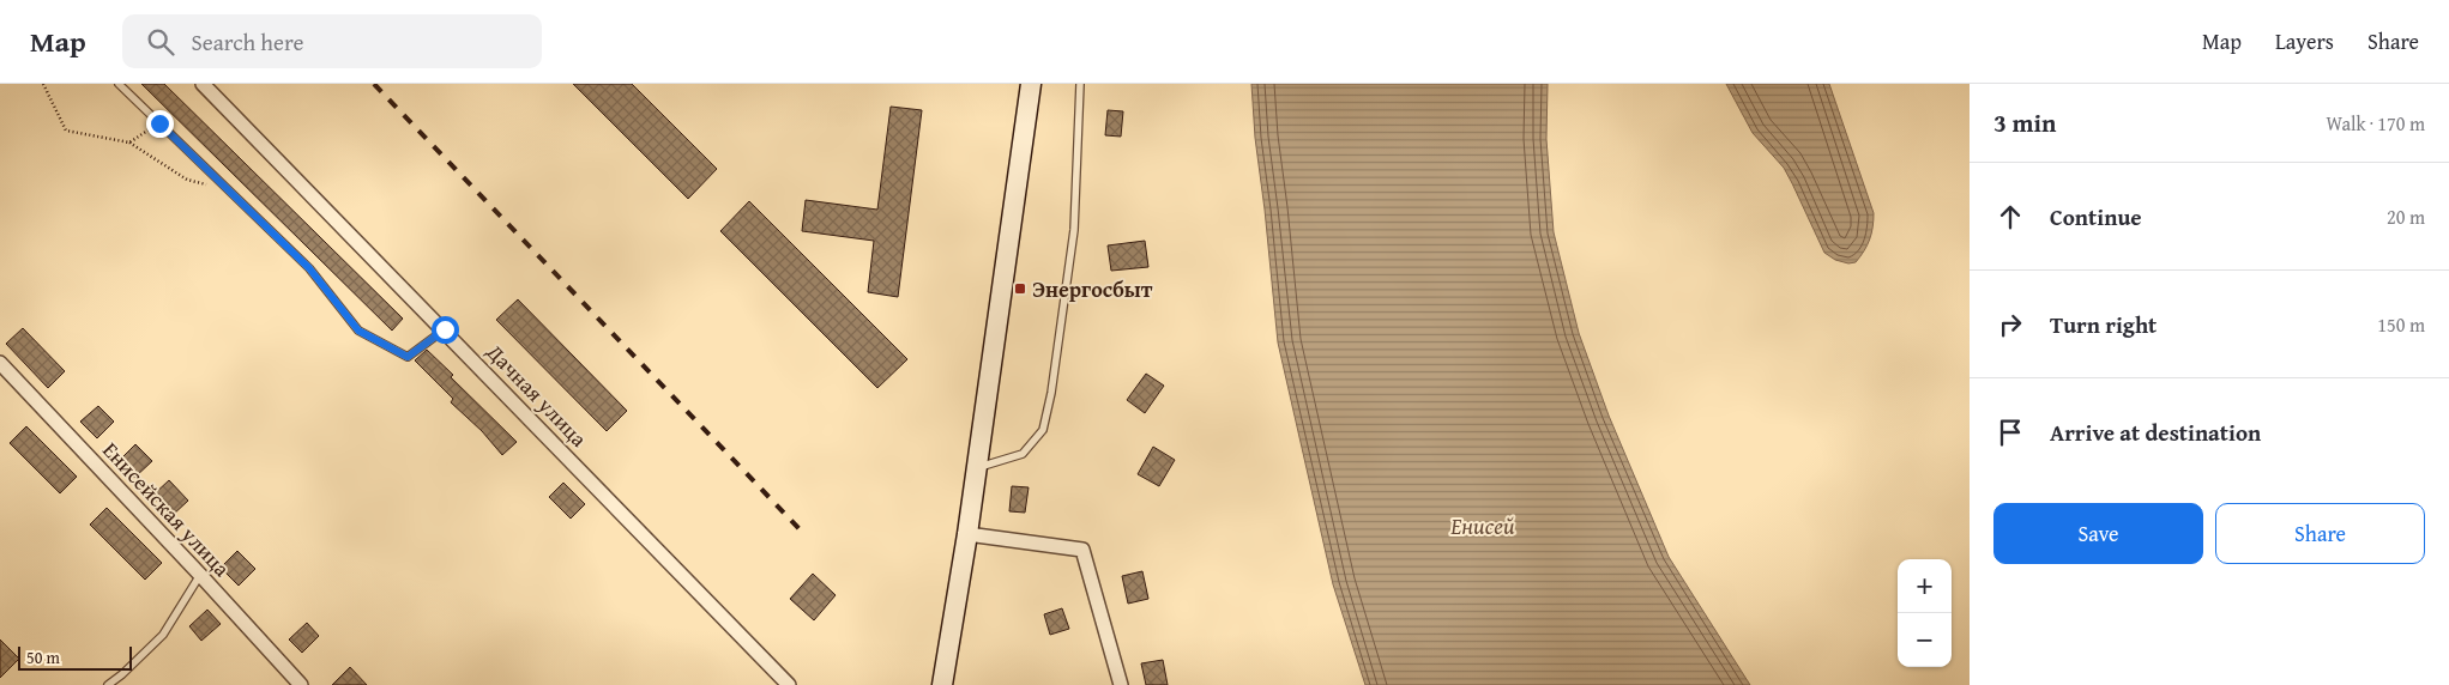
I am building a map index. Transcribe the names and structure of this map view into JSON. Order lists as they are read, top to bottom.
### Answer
{
  "streets": {
    "street": ["Дачная улица", "Енисейская улица"]
  },
  "water": ["Енисей"],
  "places": {
    "transit": ["Энергосбыт"]
  },
  "scale_bar": "50 m",
  "page": {
    "header": "Map",
    "search": "Search here",
    "nav": ["Map", "Layers", "Share"],
    "heading": ["3 min", "Walk · 170 m"],
    "list": [
      ["Continue", "20 m"],
      ["Turn right", "150 m"],
      "Arrive at destination"
    ],
    "buttons": ["Save", "Share"],
    "map_buttons": ["+", "−"],
    "scale": "50 m"
  }
}
